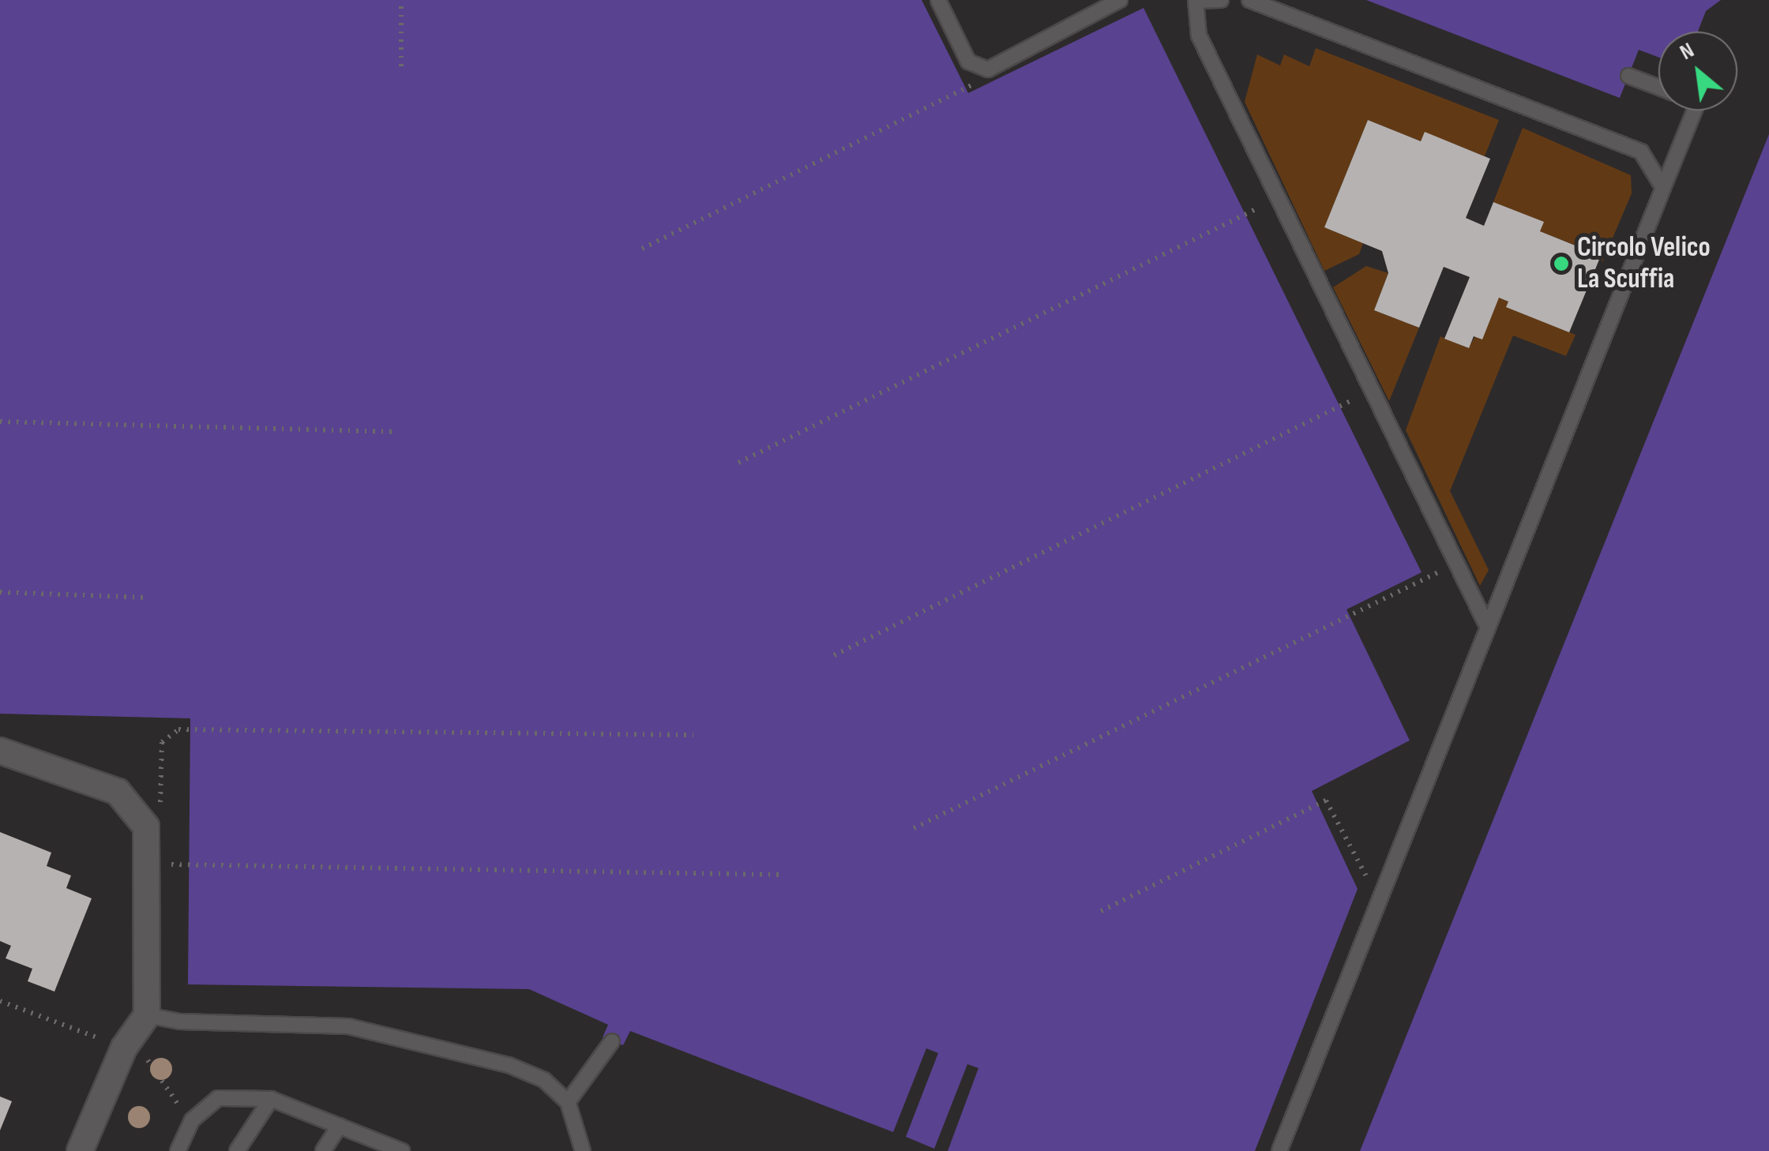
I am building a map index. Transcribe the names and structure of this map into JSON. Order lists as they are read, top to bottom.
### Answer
{
  "places": ["Circolo Velico La Scuffia"],
  "north": "top left"
}
